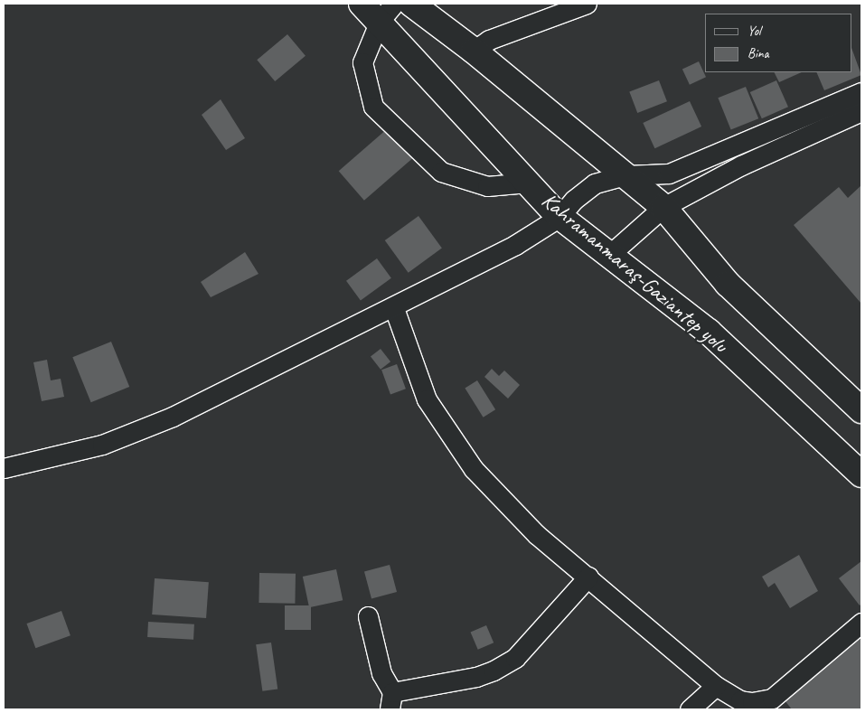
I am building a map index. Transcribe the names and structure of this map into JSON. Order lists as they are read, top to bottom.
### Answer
{
  "streets": {
    "highway": ["Kahramanmaraş-Gaziantep yolu"]
  },
  "legend": ["Yol", "Bina"]
}
